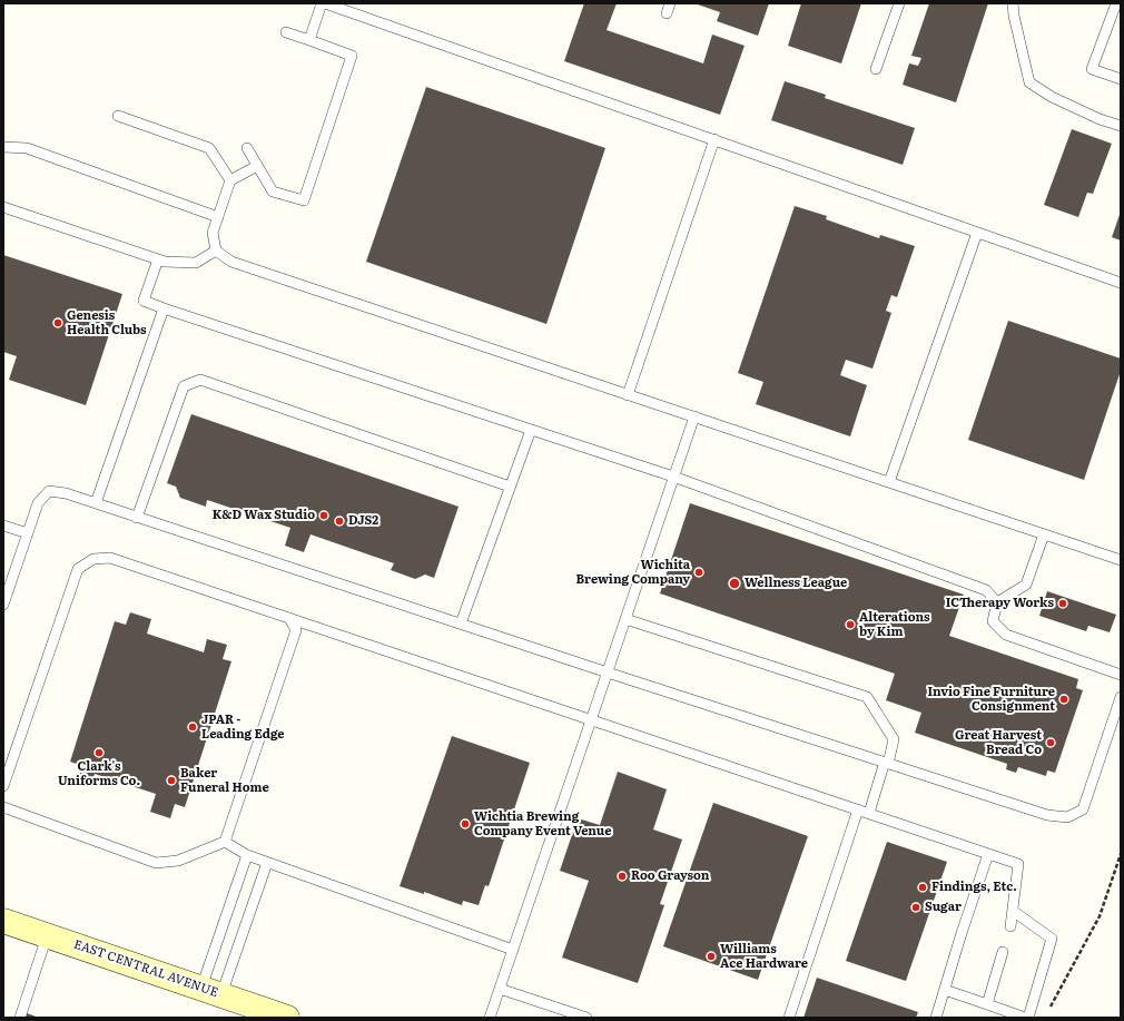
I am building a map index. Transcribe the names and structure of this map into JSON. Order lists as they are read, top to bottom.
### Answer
{
  "streets": {
    "main road": ["EAST CENTRAL AVENUE"]
  },
  "places": [
    "Genesis Health Clubs",
    "K&D Wax Studio",
    "DJS2",
    "Wichita Brewing Company",
    "Wellness League",
    "ICTherapy Works",
    "Alterations by Kim",
    "Invio Fine Furniture Consignment",
    "JPAR - Leading Edge",
    "Great Harvest Bread Co",
    "Clark's Uniforms Co.",
    "Baker Funeral Home",
    "Wichtia Brewing Company Event Venue",
    "Roo Grayson",
    "Findings, Etc.",
    "Sugar",
    "Williams Ace Hardware"
  ]
}
